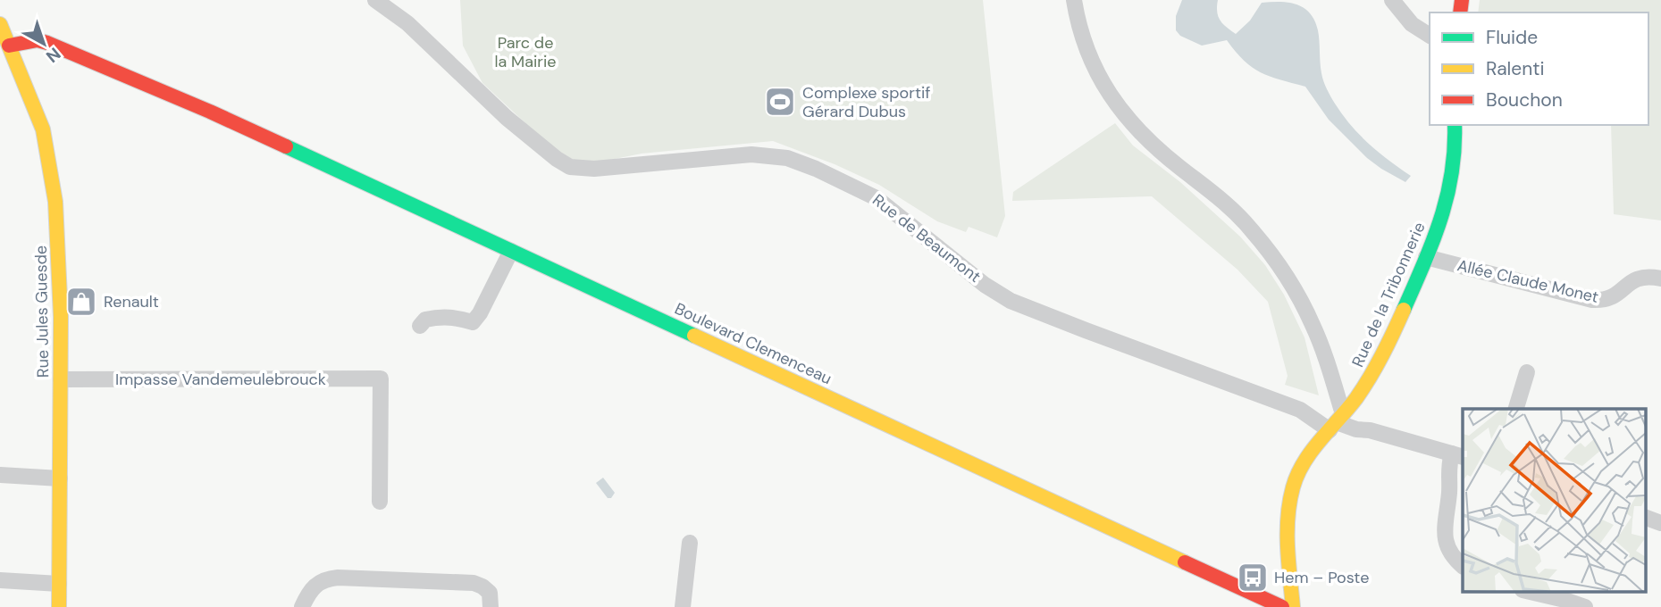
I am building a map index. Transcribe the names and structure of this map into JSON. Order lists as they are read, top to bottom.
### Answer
{
  "streets": {
    "street": [
      "Rue de Beaumont",
      "Allée Claude Monet",
      "Rue de la Tribonnerie",
      "Rue Jules Guesde",
      "Boulevard Clemenceau",
      "Impasse Vandemeulebrouck"
    ]
  },
  "crossings": [
    ["Rue de Beaumont", "Rue de la Tribonnerie"],
    ["Allée Claude Monet", "Rue de la Tribonnerie"],
    ["Rue Jules Guesde", "Boulevard Clemenceau"],
    ["Rue Jules Guesde", "Impasse Vandemeulebrouck"]
  ],
  "parks": ["Parc de la Mairie"],
  "places": {
    "sports": ["Complexe sportif Gérard Dubus"],
    "shop": ["Renault"],
    "bus stop": ["Hem – Poste"]
  },
  "legend": ["Fluide", "Ralenti", "Bouchon"],
  "north": "bottom right"
}
